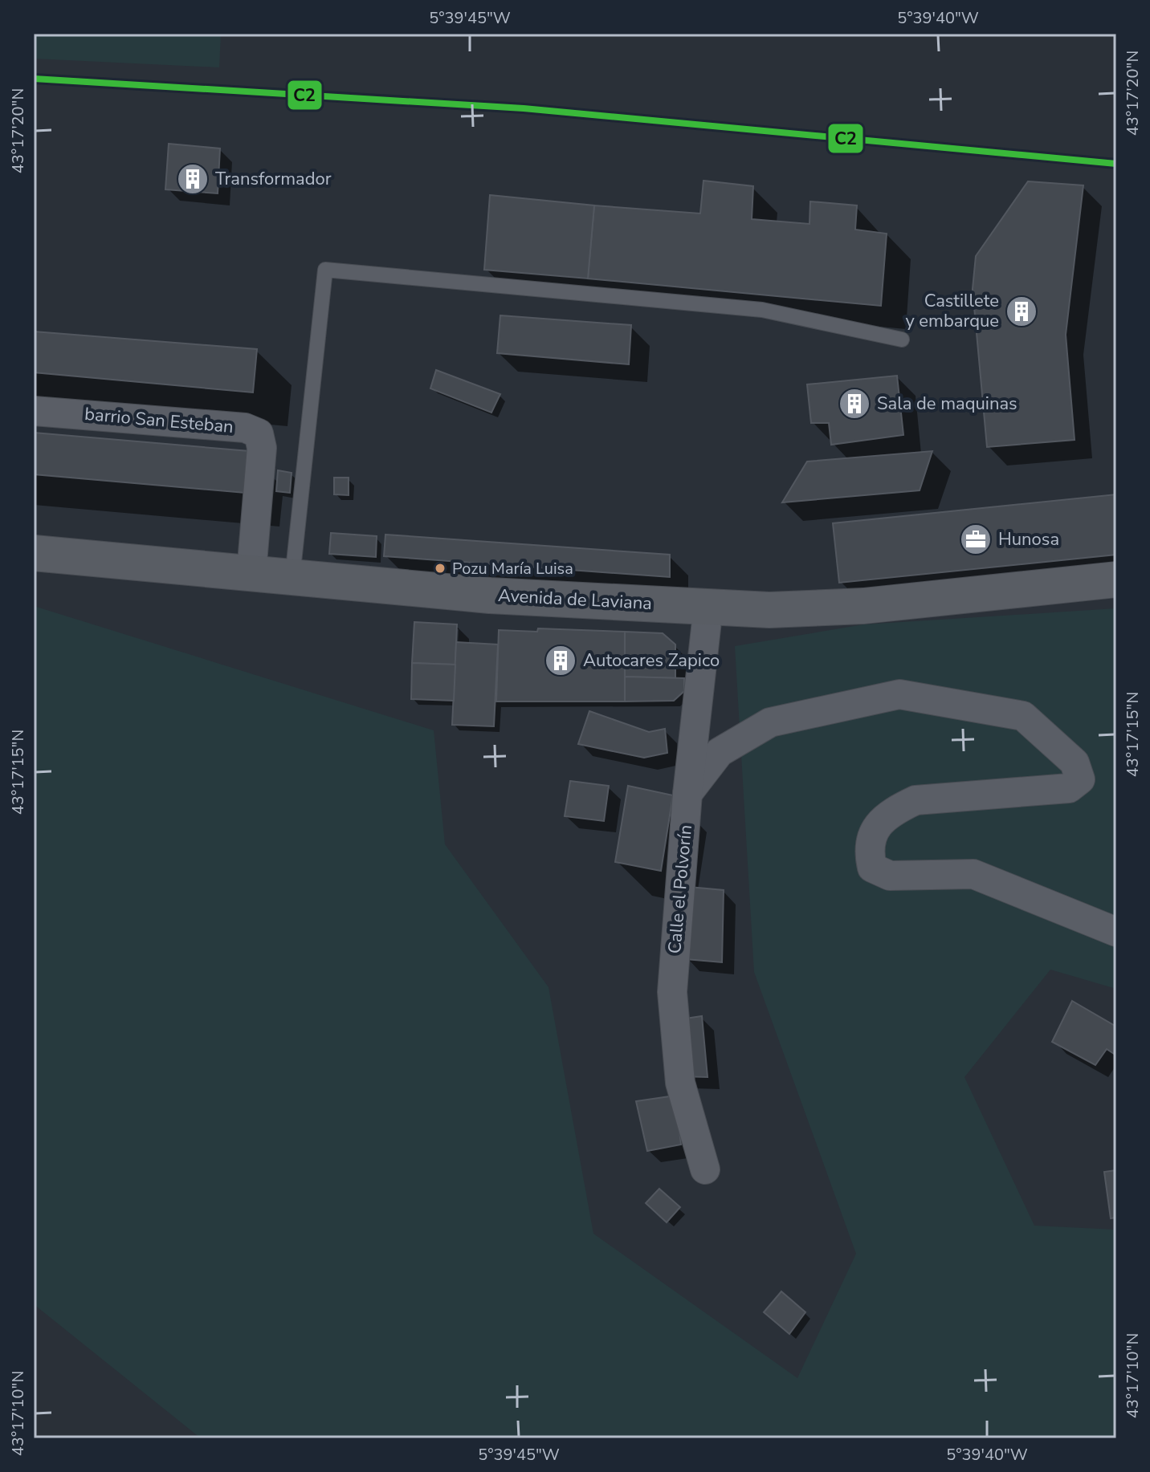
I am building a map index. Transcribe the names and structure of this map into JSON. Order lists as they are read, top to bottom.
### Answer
{
  "streets": {
    "street": ["barrio San Esteban", "Avenida de Laviana", "Calle el Polvorín"]
  },
  "crossings": [
    ["barrio San Esteban", "Avenida de Laviana"],
    ["Avenida de Laviana", "Calle el Polvorín"]
  ],
  "places": {
    "building": [
      "Transformador",
      "Castillete y embarque",
      "Sala de maquinas",
      "Autocares Zapico"
    ],
    "office": ["Hunosa"],
    "other": ["Pozu María Luisa"]
  },
  "lines": ["transit line C2"],
  "coordinates": [
    "5°39'45\"W",
    "5°39'40\"W",
    "43°17'20\"N",
    "43°17'15\"N",
    "43°17'10\"N"
  ]
}
